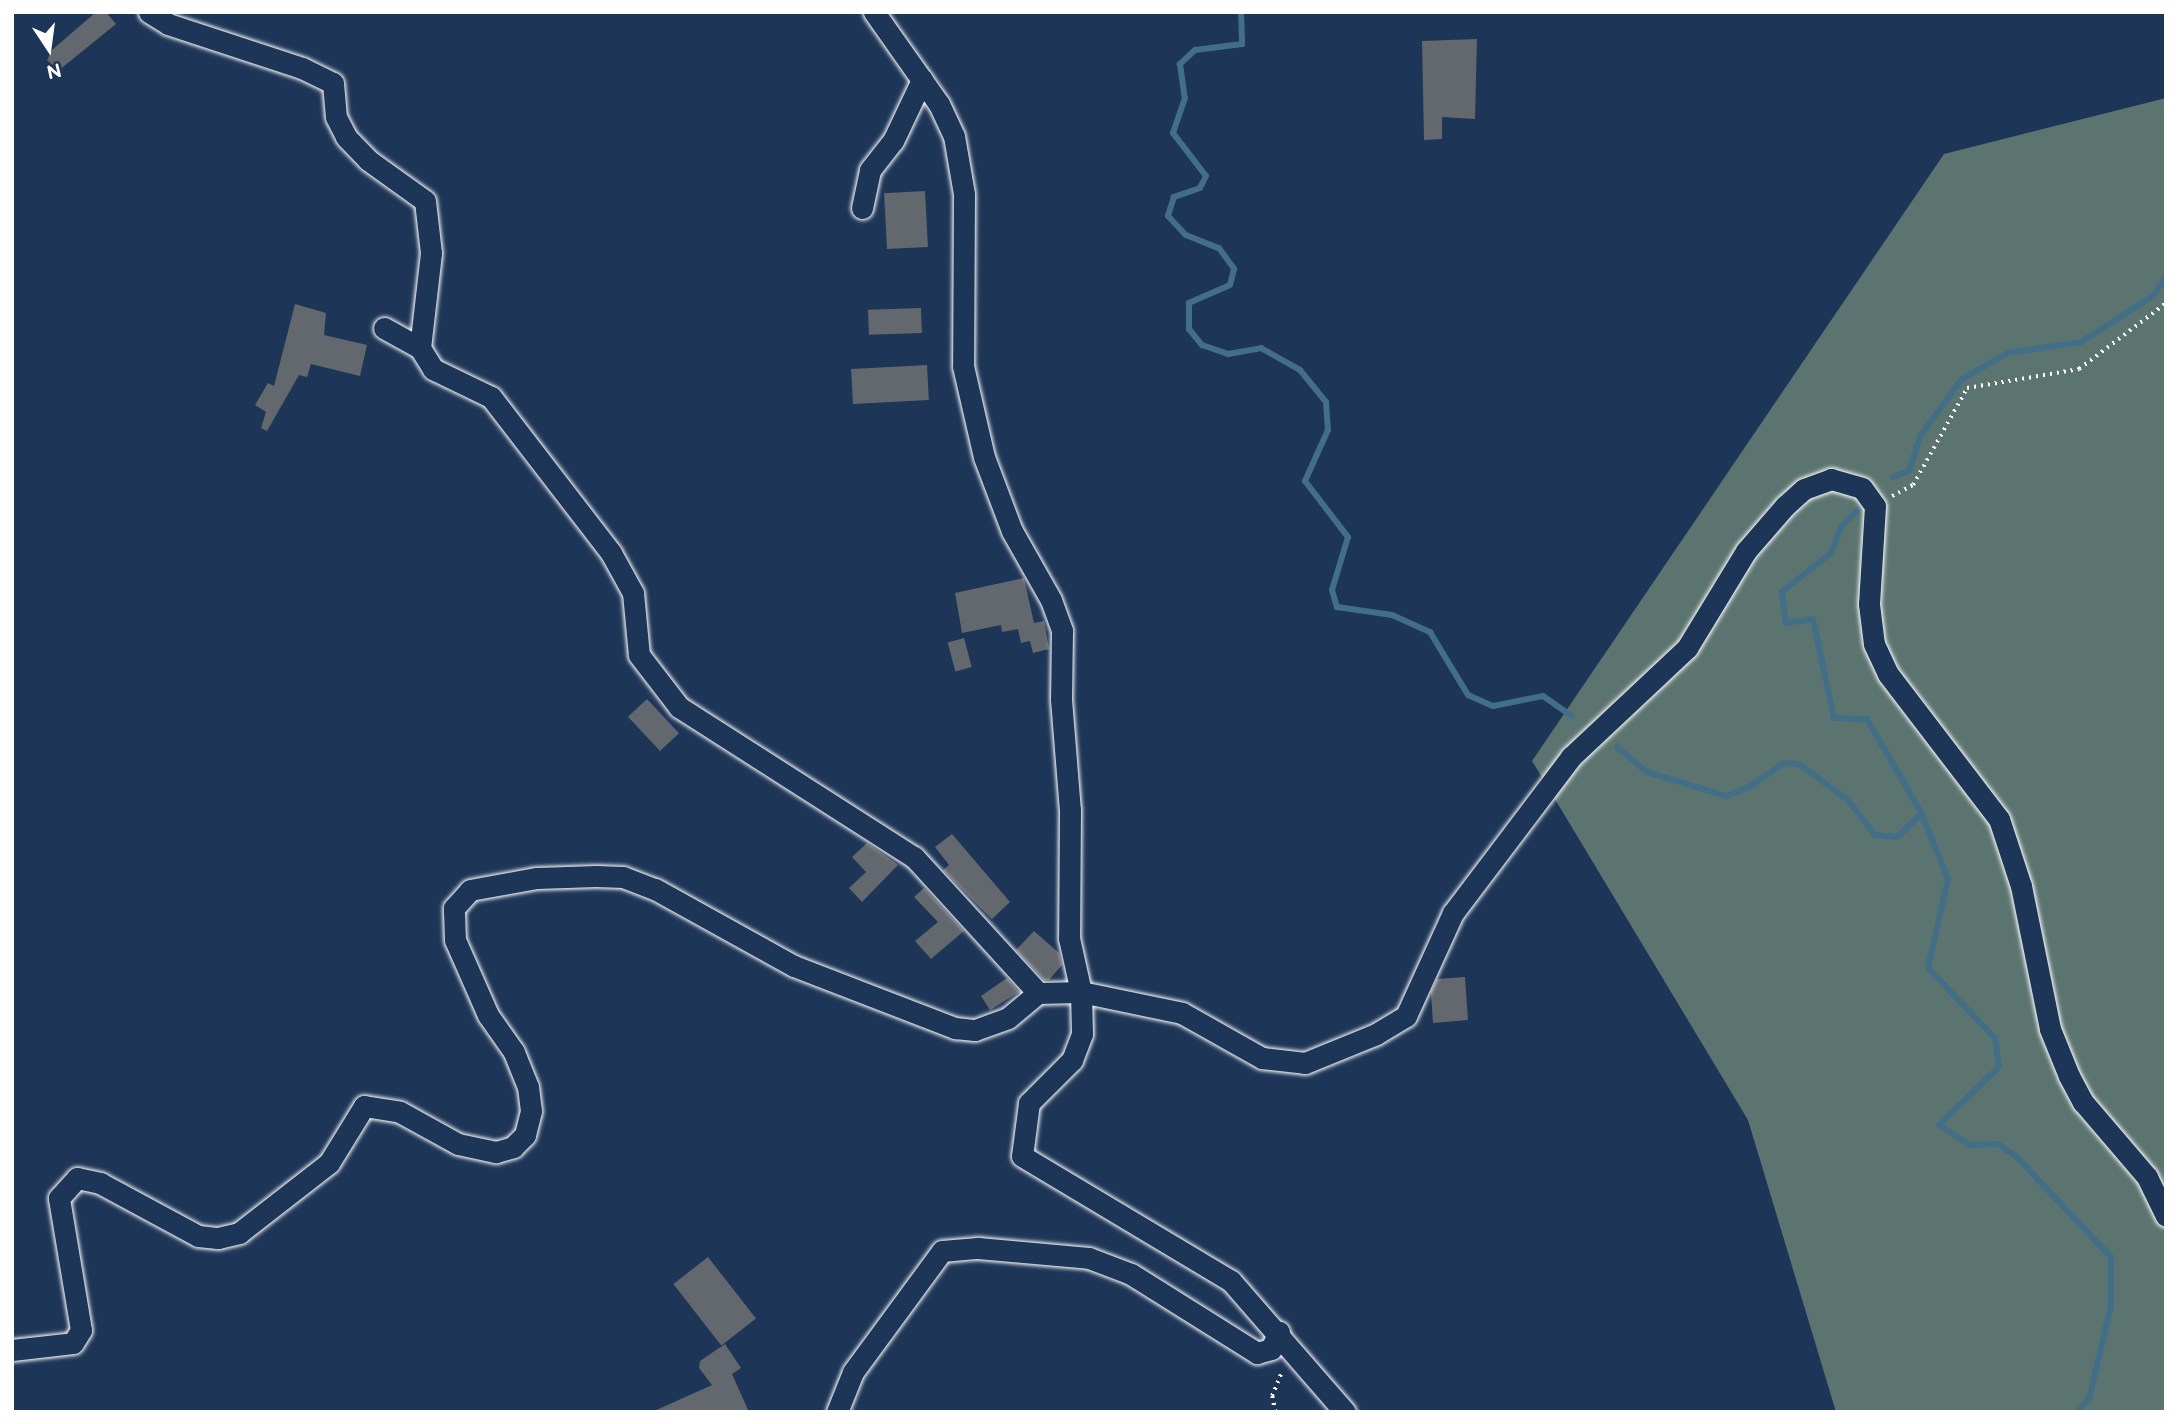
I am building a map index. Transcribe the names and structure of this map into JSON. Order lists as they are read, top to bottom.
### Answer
{
  "north": "bottom"
}
